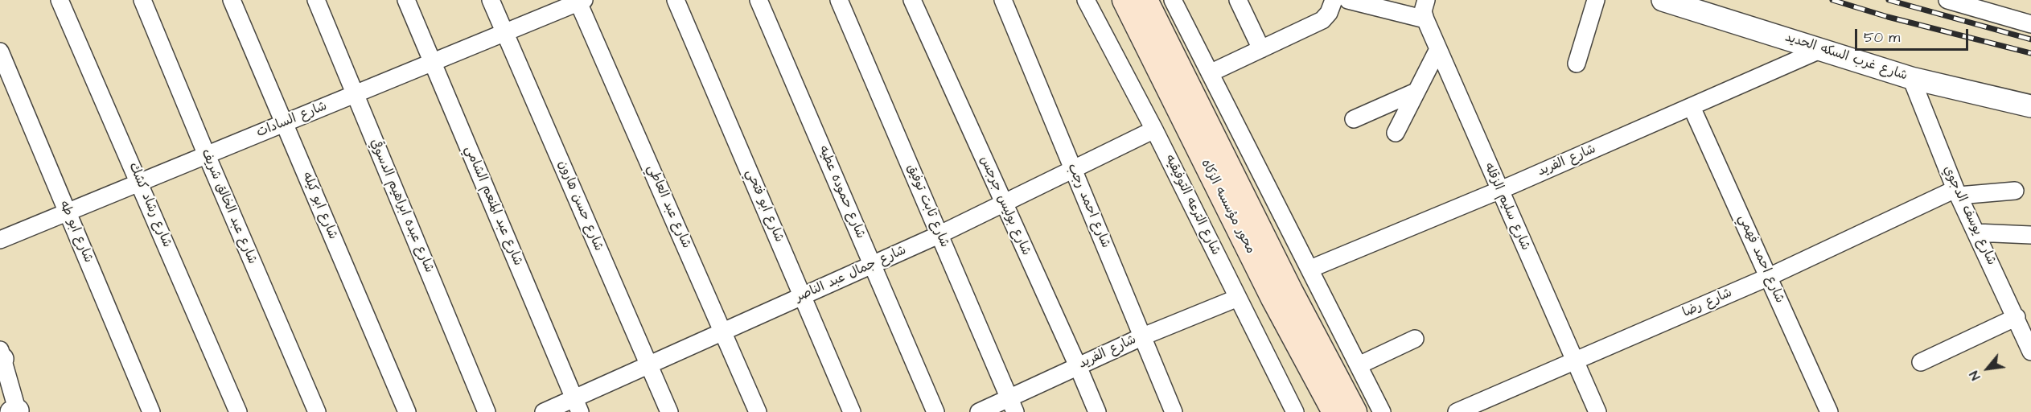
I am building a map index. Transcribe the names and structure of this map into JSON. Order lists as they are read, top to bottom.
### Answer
{
  "streets": {
    "main road": ["محور مؤسسه الزكاه"],
    "street": [
      "شارع غرب السكه الحديد",
      "شارع السادات",
      "شارع الفريد",
      "شارع حموده عطيه",
      "شارع رشاد كشك",
      "شارع الترعه التوفيقيه",
      "شارع ابو كيله",
      "شارع عبده ابراهيم الدسوقي",
      "شارع عبد المنعم الشامي",
      "شارع حسن هارون",
      "شارع ابو فتحي",
      "شارع ثابت توفيق",
      "شارع بوليس جرجس",
      "شارع احمد رجب",
      "شارع عبد الخالق شريف",
      "شارع عبد العاطي",
      "شارع سليم الزقله",
      "شارع يوسف الدجوي",
      "شارع ابو طه",
      "شارع احمد فهمي",
      "شارع جمال عبد الناصر",
      "شارع رضا"
    ]
  },
  "crossings": [
    ["شارع غرب السكه الحديد", "شارع الفريد"],
    ["شارع غرب السكه الحديد", "شارع يوسف الدجوي"],
    ["شارع السادات", "شارع رشاد كشك"],
    ["شارع السادات", "شارع ابو كيله"],
    ["شارع السادات", "شارع عبده ابراهيم الدسوقي"],
    ["شارع السادات", "شارع عبد المنعم الشامي"],
    ["شارع السادات", "شارع حسن هارون"],
    ["شارع السادات", "شارع عبد الخالق شريف"],
    ["شارع السادات", "شارع عبد العاطي"],
    ["شارع السادات", "شارع ابو طه"],
    ["شارع الفريد", "شارع الترعه التوفيقيه"],
    ["شارع الفريد", "شارع ثابت توفيق"],
    ["شارع الفريد", "شارع بوليس جرجس"],
    ["شارع الفريد", "شارع احمد رجب"],
    ["شارع الفريد", "شارع سليم الزقله"],
    ["شارع الفريد", "شارع احمد فهمي"],
    ["شارع حموده عطيه", "شارع جمال عبد الناصر"],
    ["شارع الترعه التوفيقيه", "شارع جمال عبد الناصر"],
    ["شارع عبد المنعم الشامي", "شارع جمال عبد الناصر"],
    ["شارع حسن هارون", "شارع جمال عبد الناصر"],
    ["شارع ابو فتحي", "شارع جمال عبد الناصر"],
    ["شارع ثابت توفيق", "شارع جمال عبد الناصر"],
    ["شارع بوليس جرجس", "شارع جمال عبد الناصر"],
    ["شارع احمد رجب", "شارع جمال عبد الناصر"],
    ["شارع عبد العاطي", "شارع جمال عبد الناصر"],
    ["شارع سليم الزقله", "شارع رضا"],
    ["شارع يوسف الدجوي", "شارع رضا"],
    ["شارع احمد فهمي", "شارع رضا"]
  ],
  "scale_bar": "50 m",
  "north": "bottom left"
}
